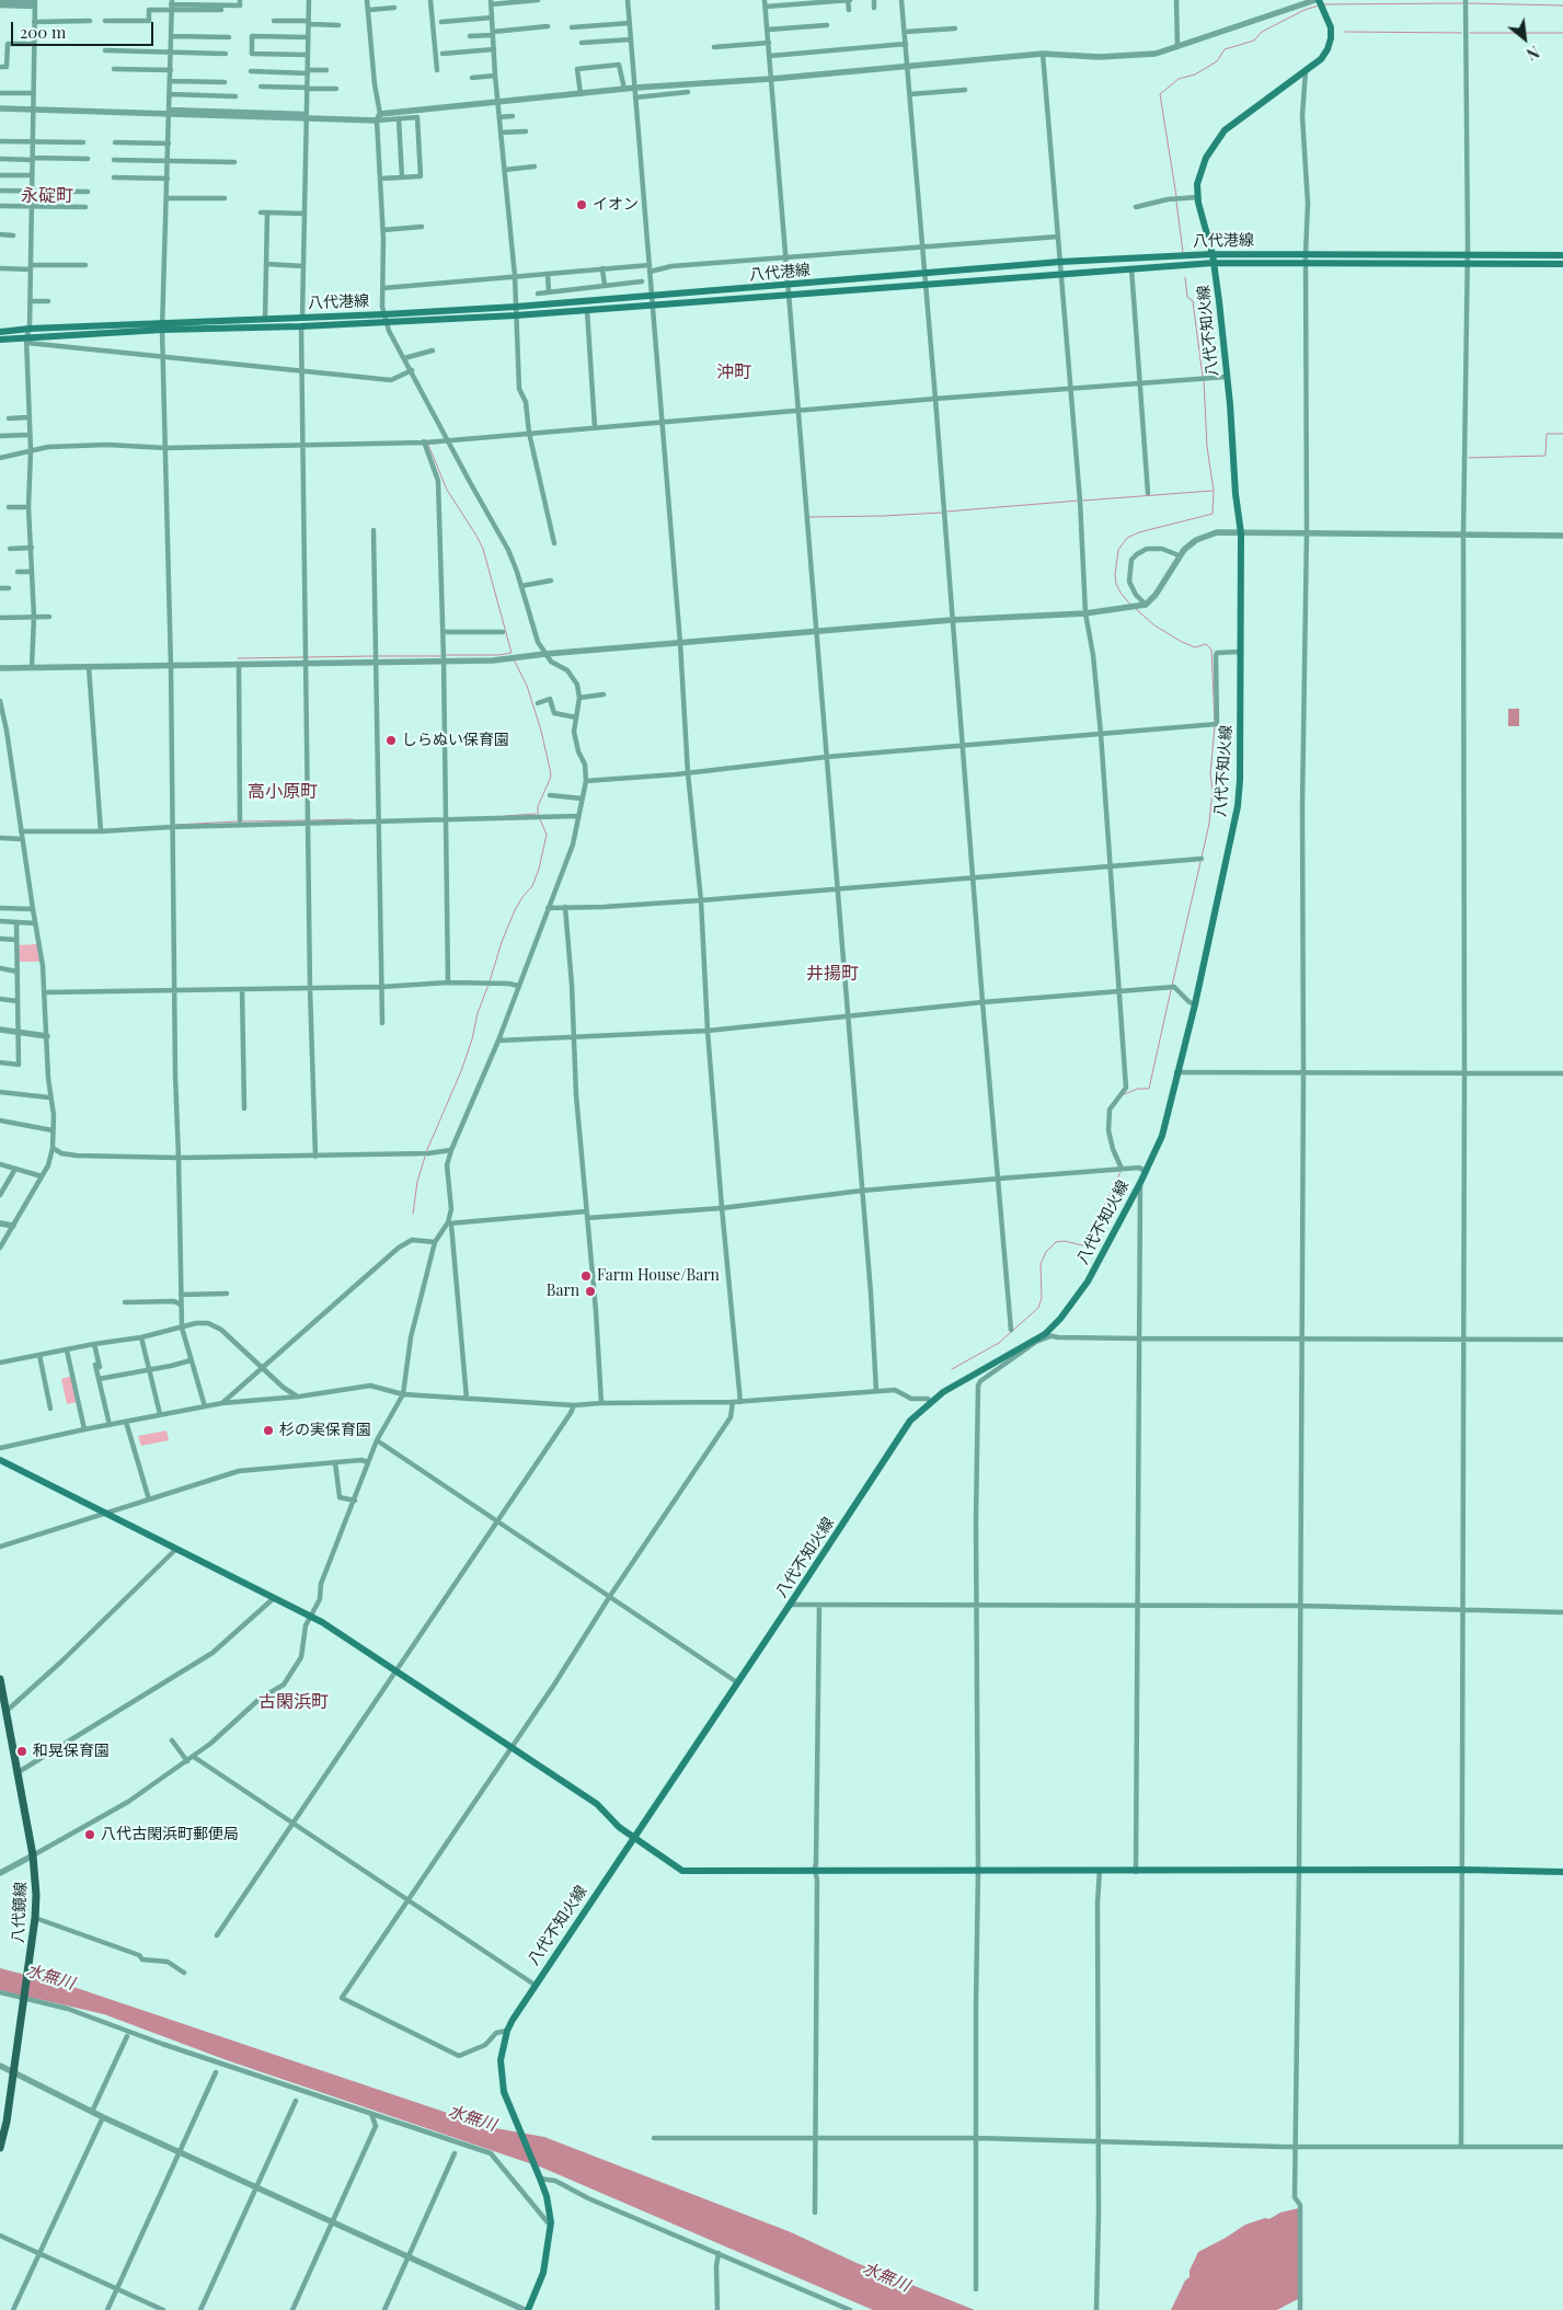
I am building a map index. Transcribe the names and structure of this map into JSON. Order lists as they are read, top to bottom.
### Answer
{
  "streets": {
    "main road": ["八代港線", "八代不知火線", "八代鏡線"]
  },
  "crossings": [
    ["八代港線", "八代不知火線"]
  ],
  "districts": [
    "永碇町",
    "沖町",
    "高小原町",
    "井揚町",
    "古閑浜町"
  ],
  "water": ["水無川"],
  "places": [
    "イオン",
    "しらぬい保育園",
    "Farm House/Barn",
    "Barn",
    "杉の実保育園",
    "和晃保育園",
    "八代古閑浜町郵便局"
  ],
  "scale_bar": "200 m",
  "north": "bottom right"
}
